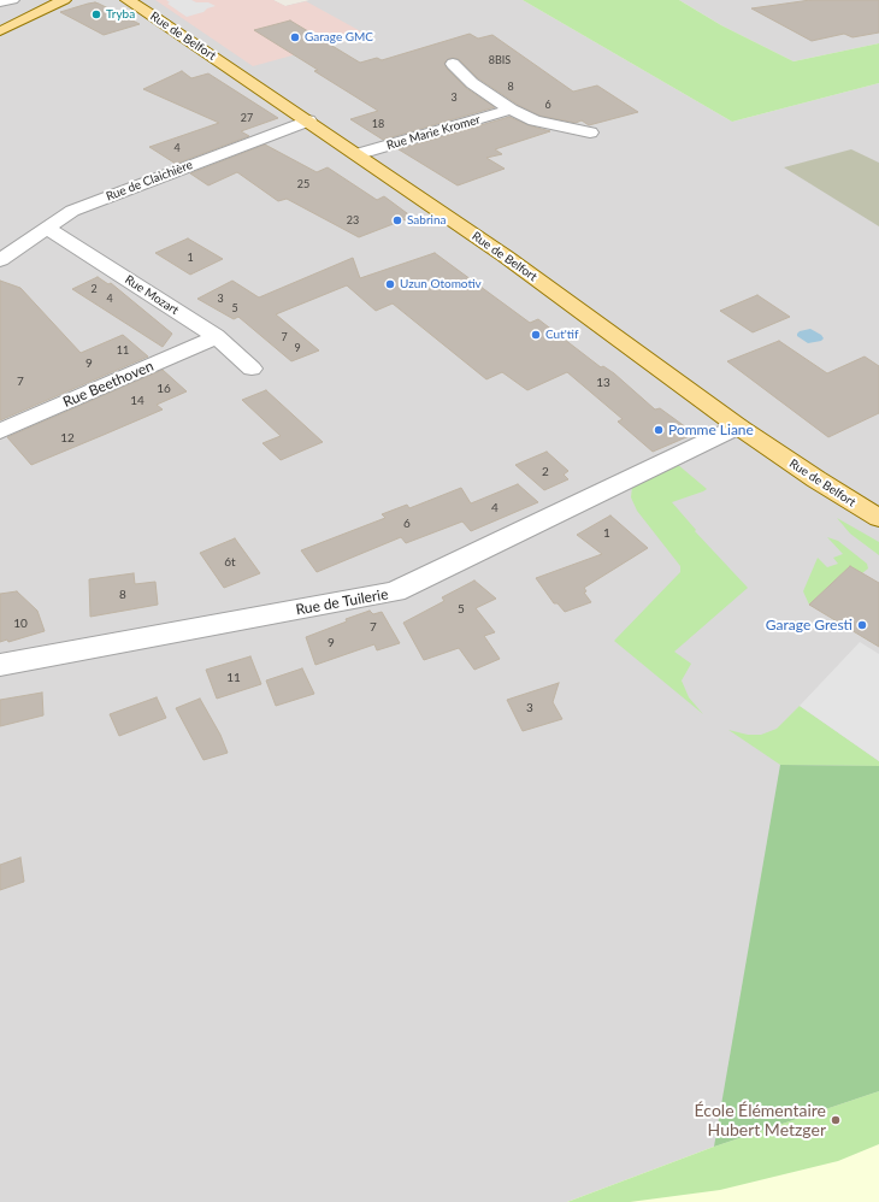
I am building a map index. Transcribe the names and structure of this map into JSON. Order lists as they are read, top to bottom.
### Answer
{
  "streets": {
    "main road": ["Rue de Belfort"],
    "street": [
      "Rue Marie Kromer",
      "Rue de Claichière",
      "Rue Mozart",
      "Rue Beethoven",
      "Rue de Tuilerie"
    ]
  },
  "crossings": [
    ["Rue de Belfort", "Rue Marie Kromer"],
    ["Rue de Belfort", "Rue de Claichière"],
    ["Rue de Belfort", "Rue de Tuilerie"],
    ["Rue de Claichière", "Rue Mozart"],
    ["Rue Mozart", "Rue Beethoven"]
  ],
  "places": [
    "Tryba",
    "Garage GMC",
    "Sabrina",
    "Uzun Otomotiv",
    "Cut'tif",
    "Pomme Liane",
    "Garage Gresti",
    "École Élémentaire Hubert Metzger"
  ],
  "house_numbers": [
    "8BIS",
    "8",
    "3",
    "6",
    "27",
    "18",
    "4",
    "25",
    "23",
    "1",
    "2",
    "4",
    "3",
    "5",
    "7",
    "9",
    "11",
    "9",
    "7",
    "13",
    "16",
    "14",
    "12",
    "2",
    "4",
    "6",
    "1",
    "6t",
    "8",
    "5",
    "10",
    "7",
    "9",
    "11",
    "3"
  ]
}
